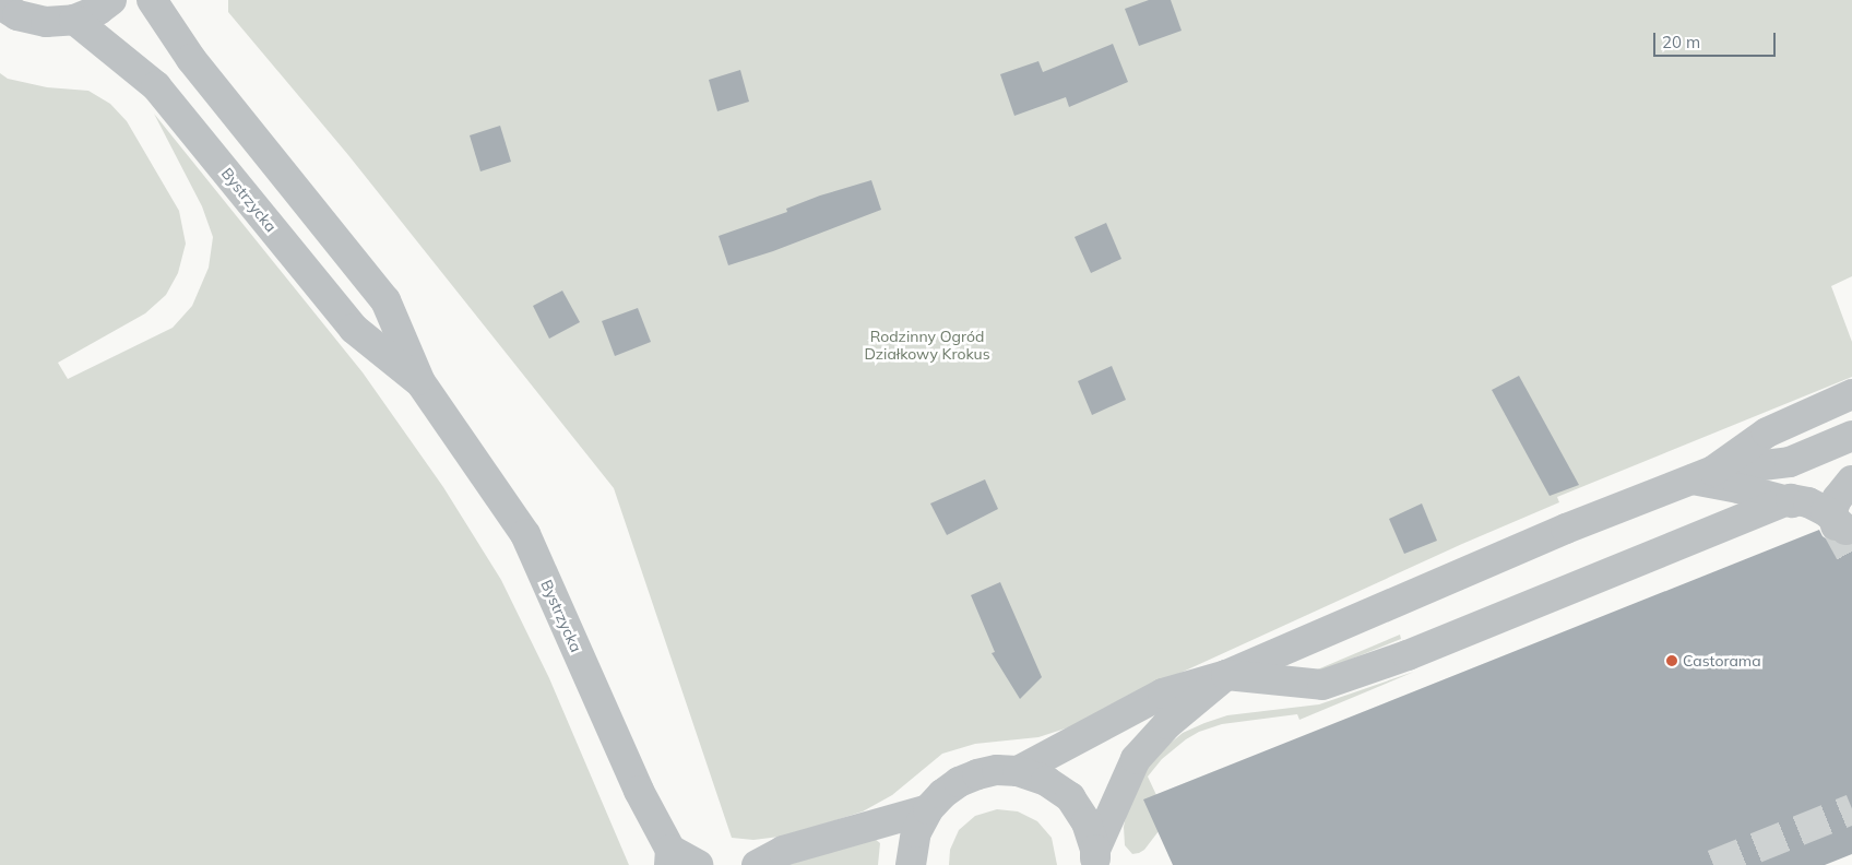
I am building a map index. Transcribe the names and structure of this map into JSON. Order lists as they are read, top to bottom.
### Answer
{
  "streets": {
    "street": ["Bystrzycka"]
  },
  "parks": ["Rodzinny Ogród Działkowy Krokus"],
  "places": ["Castorama"],
  "scale_bar": "20 m"
}
